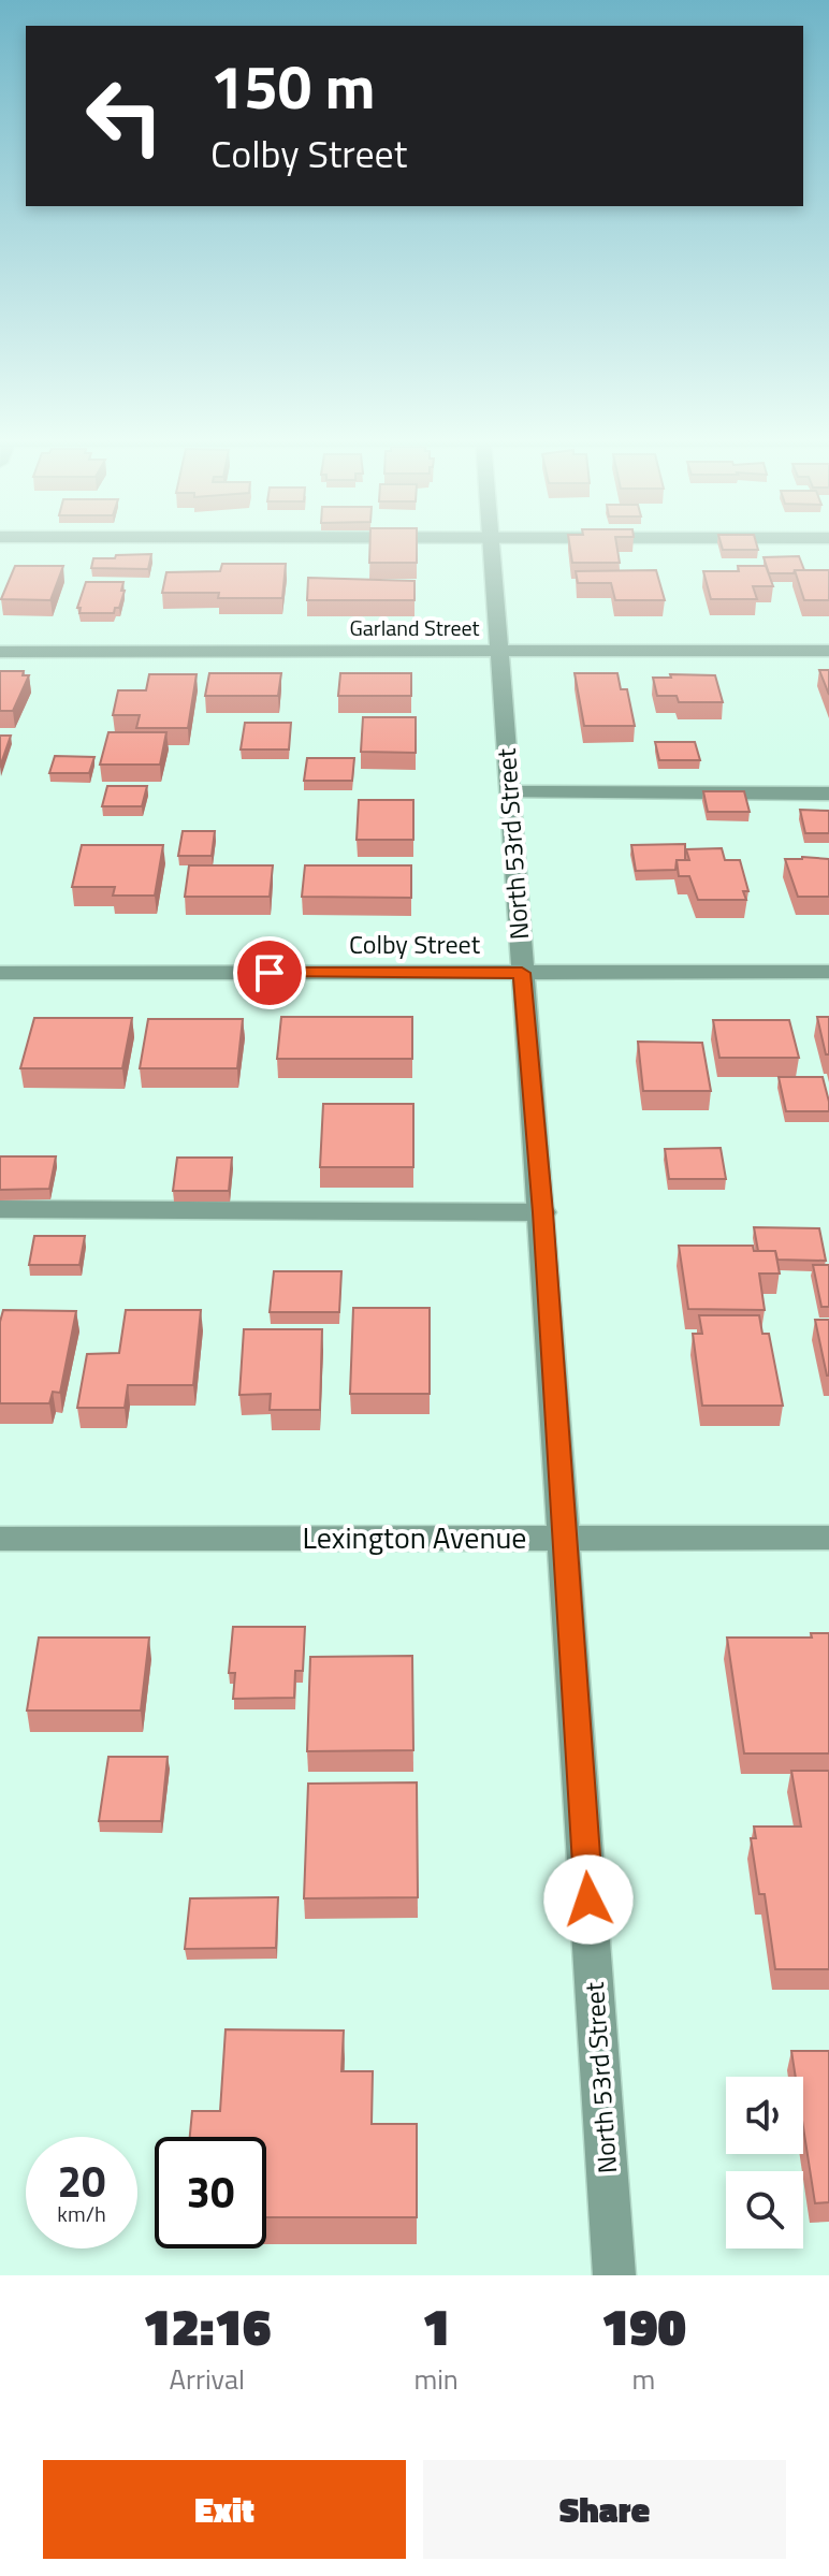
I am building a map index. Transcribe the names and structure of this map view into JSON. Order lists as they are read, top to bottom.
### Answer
{
  "streets": {
    "street": [
      "Garland Street",
      "North 53rd Street",
      "Colby Street",
      "Lexington Avenue"
    ]
  },
  "crossings": [
    ["Garland Street", "North 53rd Street"],
    ["North 53rd Street", "Colby Street"],
    ["North 53rd Street", "Lexington Avenue"]
  ],
  "page": {
    "turn": ["150 m", "Colby Street"],
    "speed": "20 km/h",
    "limit": "30",
    "eta": [
      "12:16",
      "Arrival",
      "1",
      "min",
      "190",
      "m"
    ],
    "buttons": ["Exit", "Share"]
  }
}
